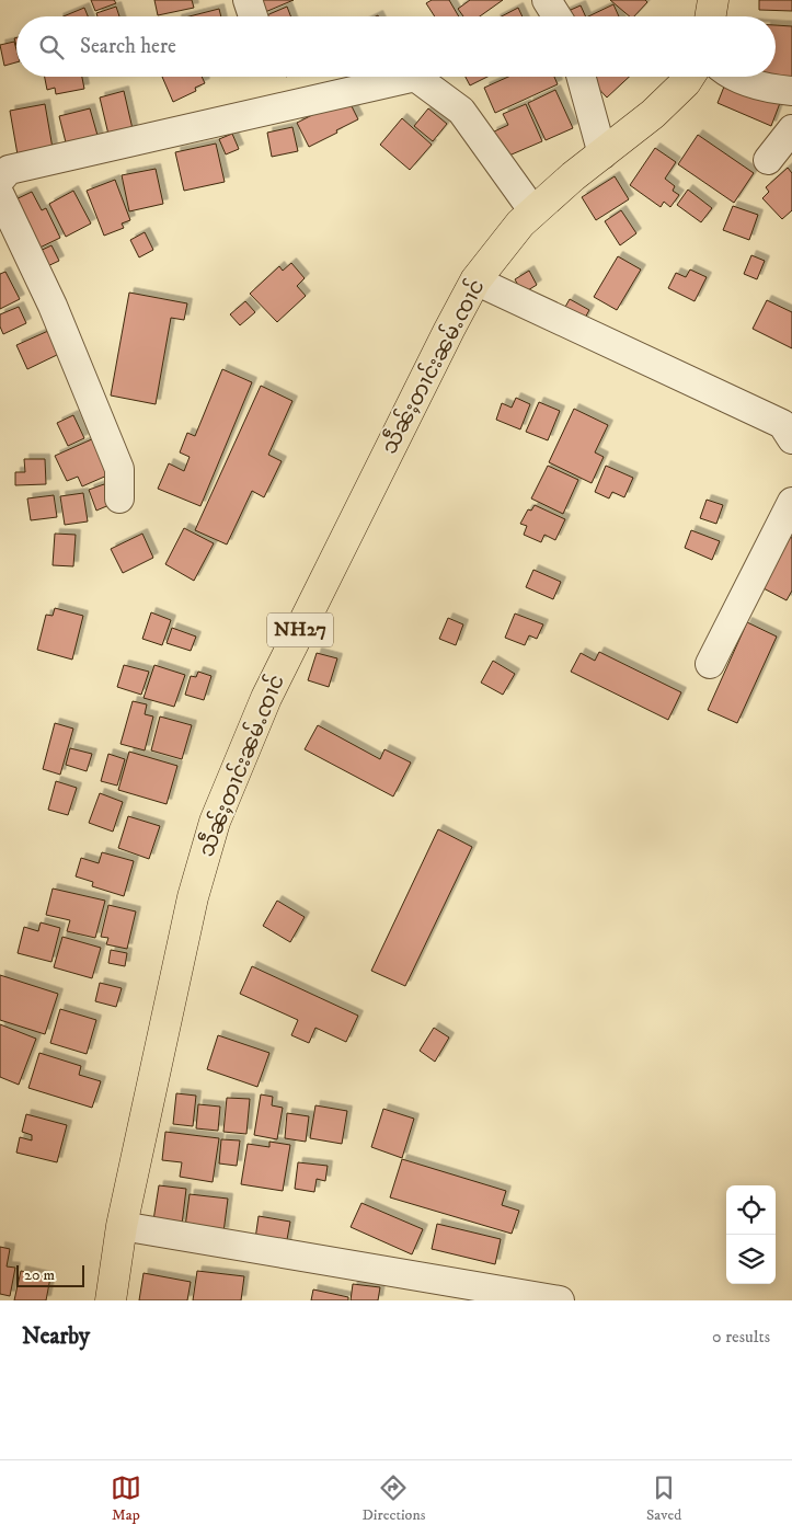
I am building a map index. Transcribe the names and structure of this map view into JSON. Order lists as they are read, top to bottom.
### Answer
{
  "streets": {
    "highway": ["သဵၼ်ႈတၢင်းၼမ်ႉၸၢင်", "NH27"]
  },
  "scale_bar": "20 m",
  "page": {
    "search": "Search here",
    "scale": "20 m",
    "heading": ["Nearby", "0 results"],
    "nav": ["Map", "Directions", "Saved"]
  }
}
